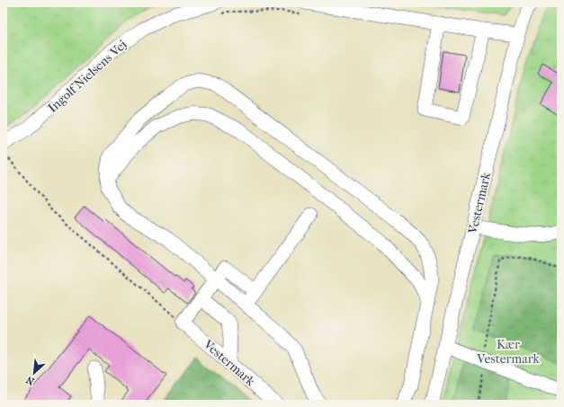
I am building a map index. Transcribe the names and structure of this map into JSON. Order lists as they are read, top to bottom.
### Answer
{
  "streets": {
    "street": ["Ingolf Nielsens Vej", "Vestermark"]
  },
  "parks": ["Kær Vestermark"],
  "north": "bottom left"
}
